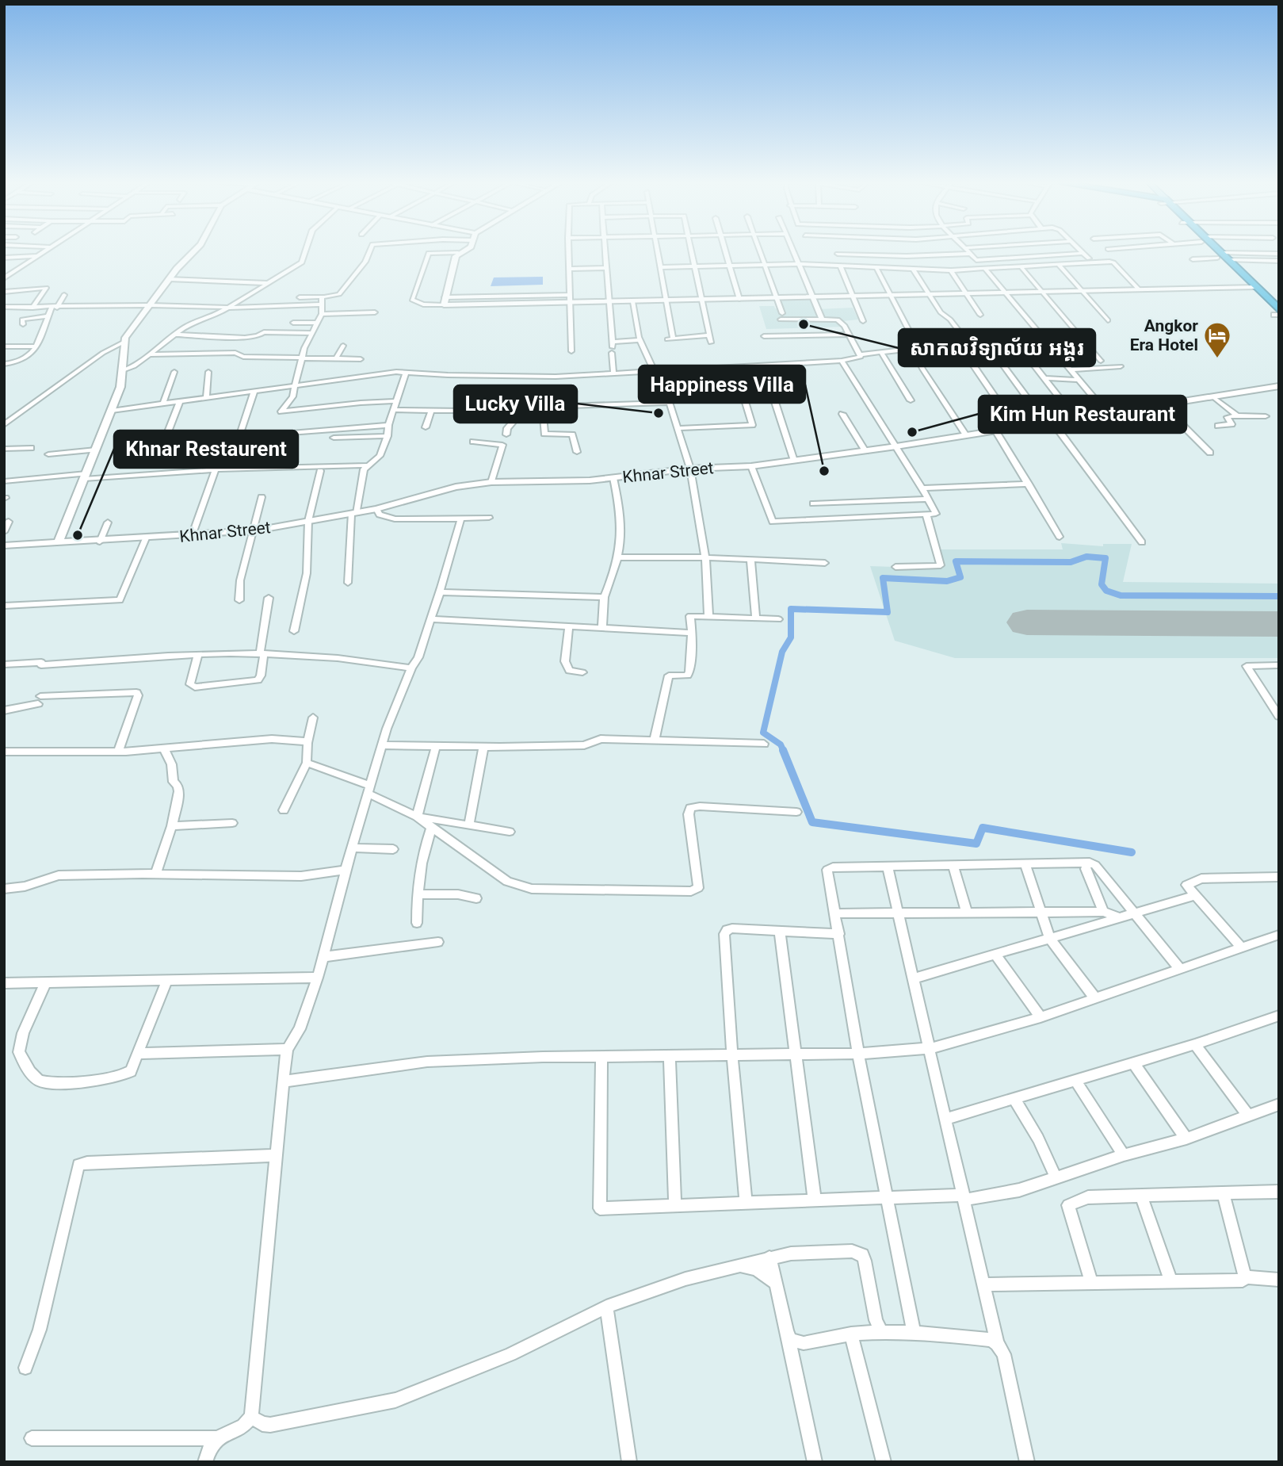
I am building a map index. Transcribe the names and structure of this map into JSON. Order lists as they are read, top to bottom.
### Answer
{
  "streets": {
    "street": ["Khnar Street"]
  },
  "places": {
    "other": [
      "សាកលវិទ្យាល័យ អង្គរ",
      "Lucky Villa",
      "Kim Hun Restaurant",
      "Happiness Villa",
      "Khnar Restaurent"
    ],
    "hotel": ["Angkor Era Hotel"]
  }
}
